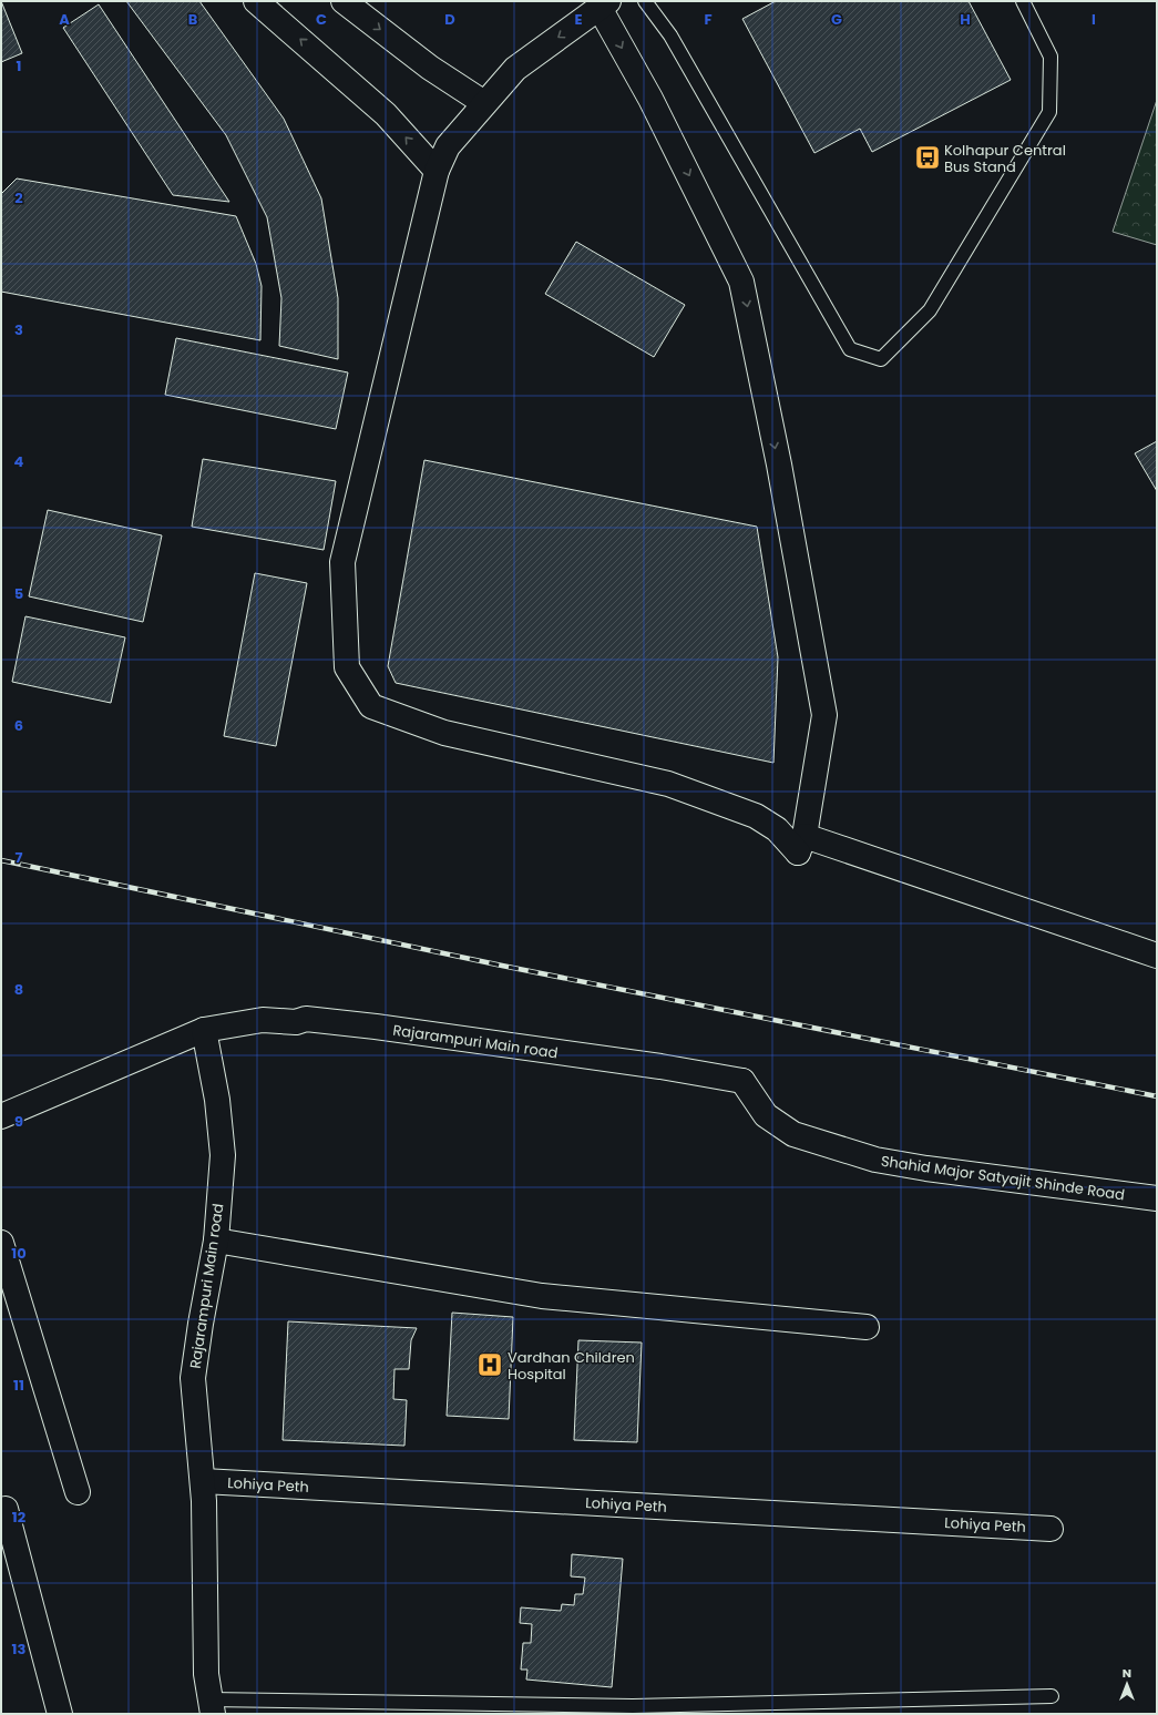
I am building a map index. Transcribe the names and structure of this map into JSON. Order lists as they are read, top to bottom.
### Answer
{
  "streets": {
    "street": ["Rajarampuri Main road", "Shahid Major Satyajit Shinde Road", "Lohiya Peth"]
  },
  "crossings": [
    ["Rajarampuri Main road", "Shahid Major Satyajit Shinde Road"],
    ["Rajarampuri Main road", "Lohiya Peth"]
  ],
  "places": {
    "bus stop": ["Kolhapur Central Bus Stand"],
    "hospital": ["Vardhan Children Hospital"]
  },
  "north": "top",
  "grid": {
    "columns": [
      "A",
      "B",
      "C",
      "D",
      "E",
      "F",
      "G",
      "H",
      "I"
    ],
    "rows": [
      "1",
      "2",
      "3",
      "4",
      "5",
      "6",
      "7",
      "8",
      "9",
      "10",
      "11",
      "12",
      "13"
    ]
  }
}
